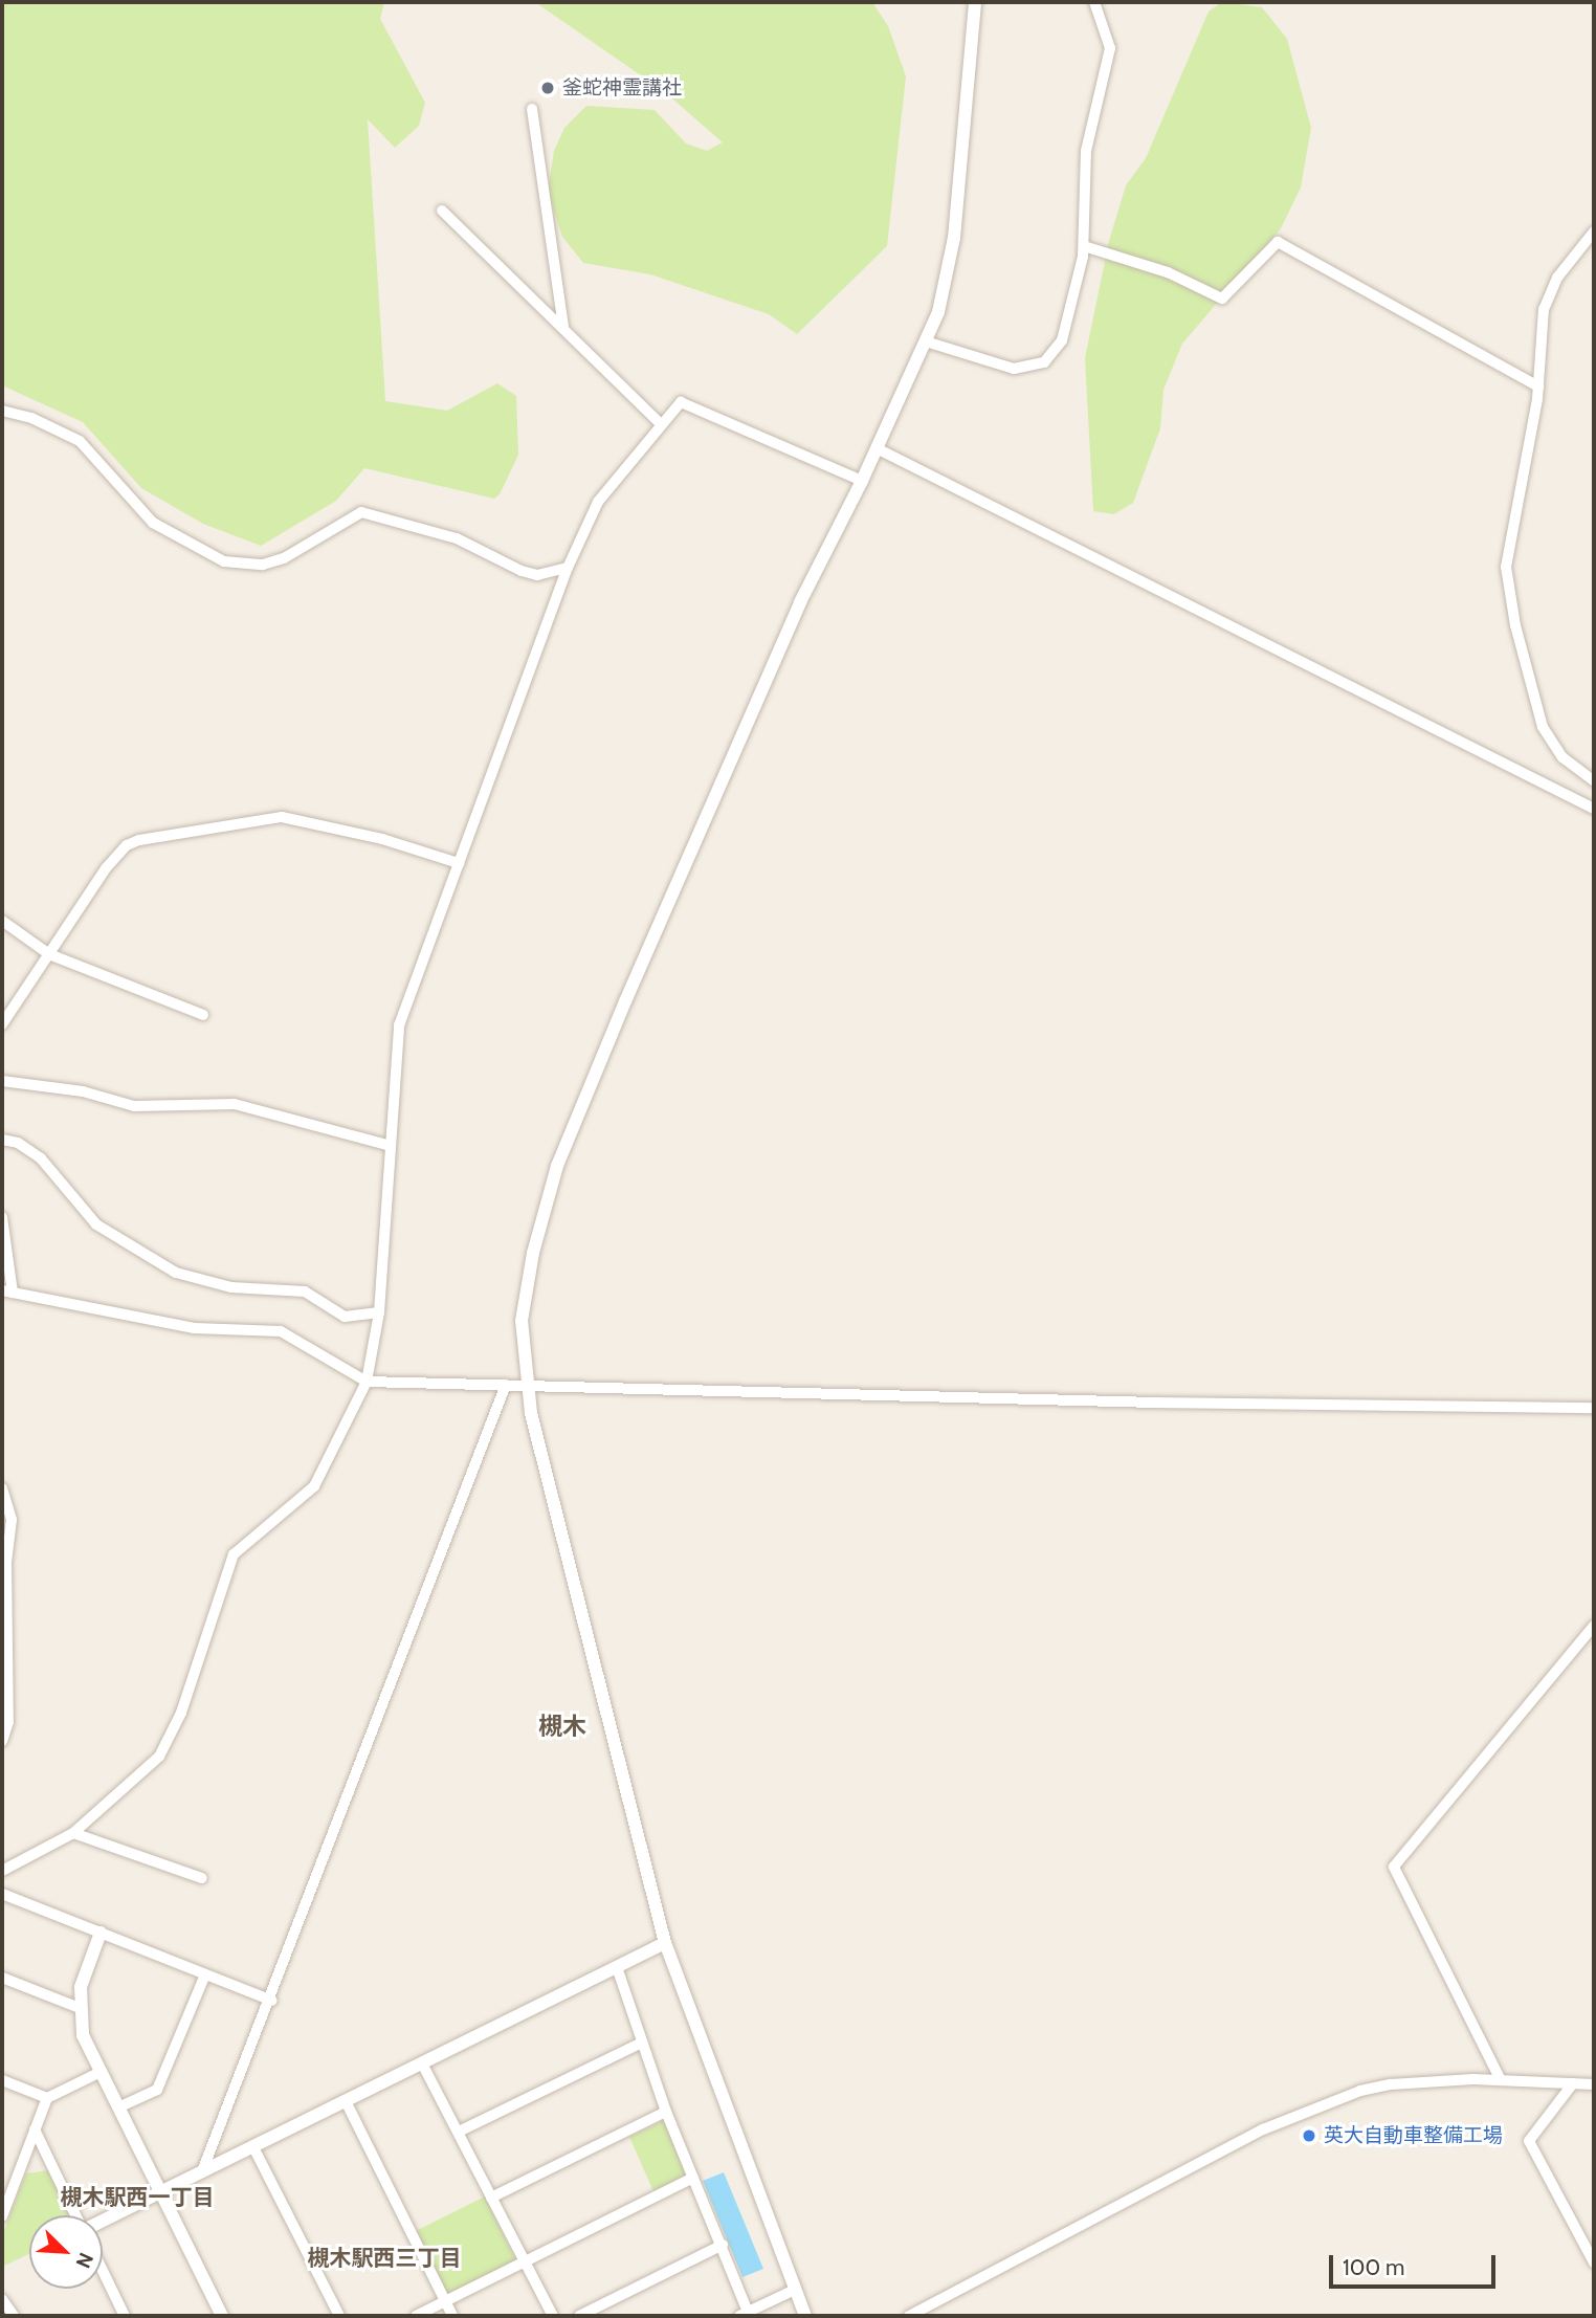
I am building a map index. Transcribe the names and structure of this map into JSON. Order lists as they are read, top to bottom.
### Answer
{
  "districts": ["槻木", "槻木駅西一丁目", "槻木駅西三丁目"],
  "places": ["釜蛇神霊講社", "英大自動車整備工場"],
  "scale_bar": "100 m",
  "north": "bottom right"
}
